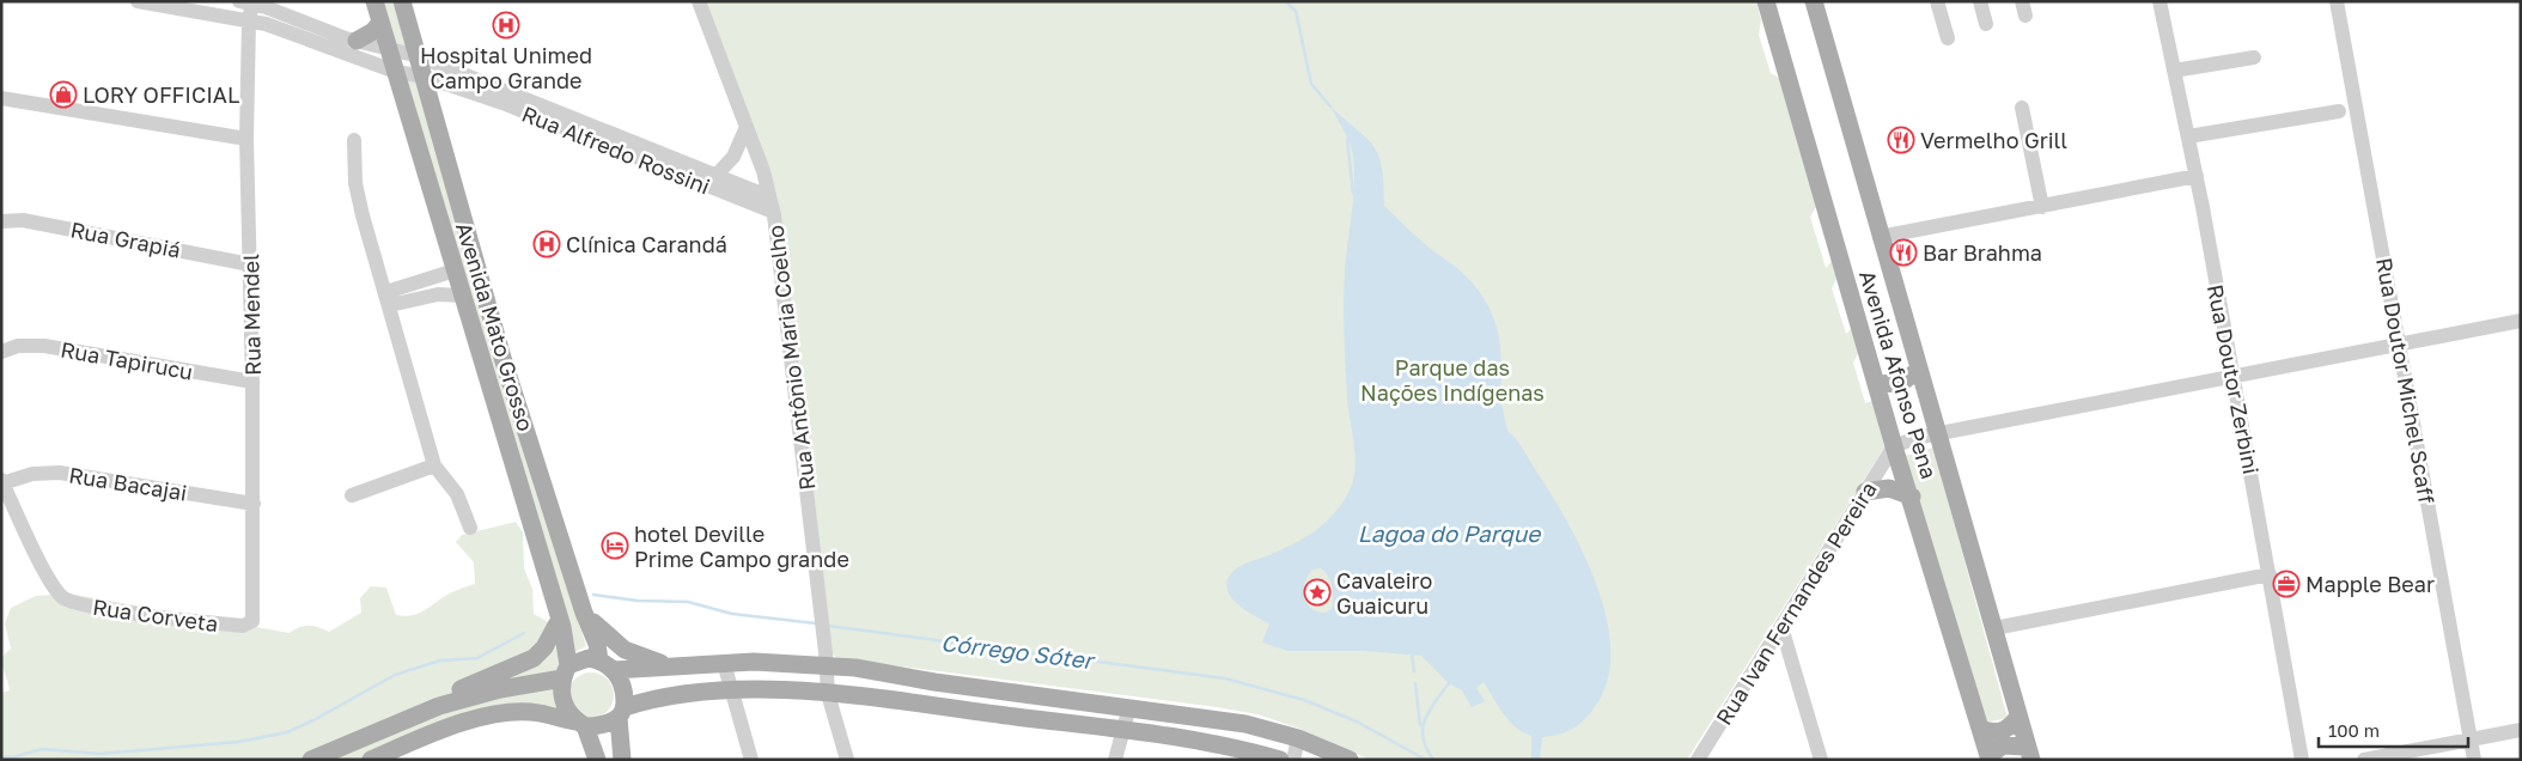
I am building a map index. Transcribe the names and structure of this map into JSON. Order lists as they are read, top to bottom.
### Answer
{
  "streets": {
    "main road": ["Avenida Mato Grosso", "Avenida Afonso Pena"],
    "street": [
      "Rua Alfredo Rossini",
      "Rua Grapiá",
      "Rua Mendel",
      "Rua Antônio Maria Coelho",
      "Rua Tapirucu",
      "Rua Doutor Zerbini",
      "Rua Doutor Michel Scaff",
      "Rua Bacajai",
      "Rua Ivan Fernandes Pereira",
      "Rua Corveta"
    ]
  },
  "crossings": [
    ["Rua Alfredo Rossini", "Rua Mendel"],
    ["Rua Alfredo Rossini", "Avenida Mato Grosso"],
    ["Rua Alfredo Rossini", "Rua Antônio Maria Coelho"],
    ["Rua Grapiá", "Rua Mendel"],
    ["Rua Mendel", "Rua Tapirucu"],
    ["Rua Mendel", "Rua Bacajai"],
    ["Rua Mendel", "Rua Corveta"],
    ["Avenida Afonso Pena", "Rua Ivan Fernandes Pereira"],
    ["Rua Bacajai", "Rua Corveta"]
  ],
  "water": ["Lagoa do Parque", "Córrego Sóter"],
  "parks": ["Parque das Nações Indígenas"],
  "places": {
    "hospital": ["Hospital Unimed Campo Grande", "Clínica Carandá"],
    "shop": ["LORY OFFICIAL"],
    "restaurant": ["Vermelho Grill", "Bar Brahma"],
    "hotel": ["hotel Deville Prime Campo grande"],
    "office": ["Mapple Bear"],
    "place": ["Cavaleiro Guaicuru"]
  },
  "scale_bar": "100 m"
}
